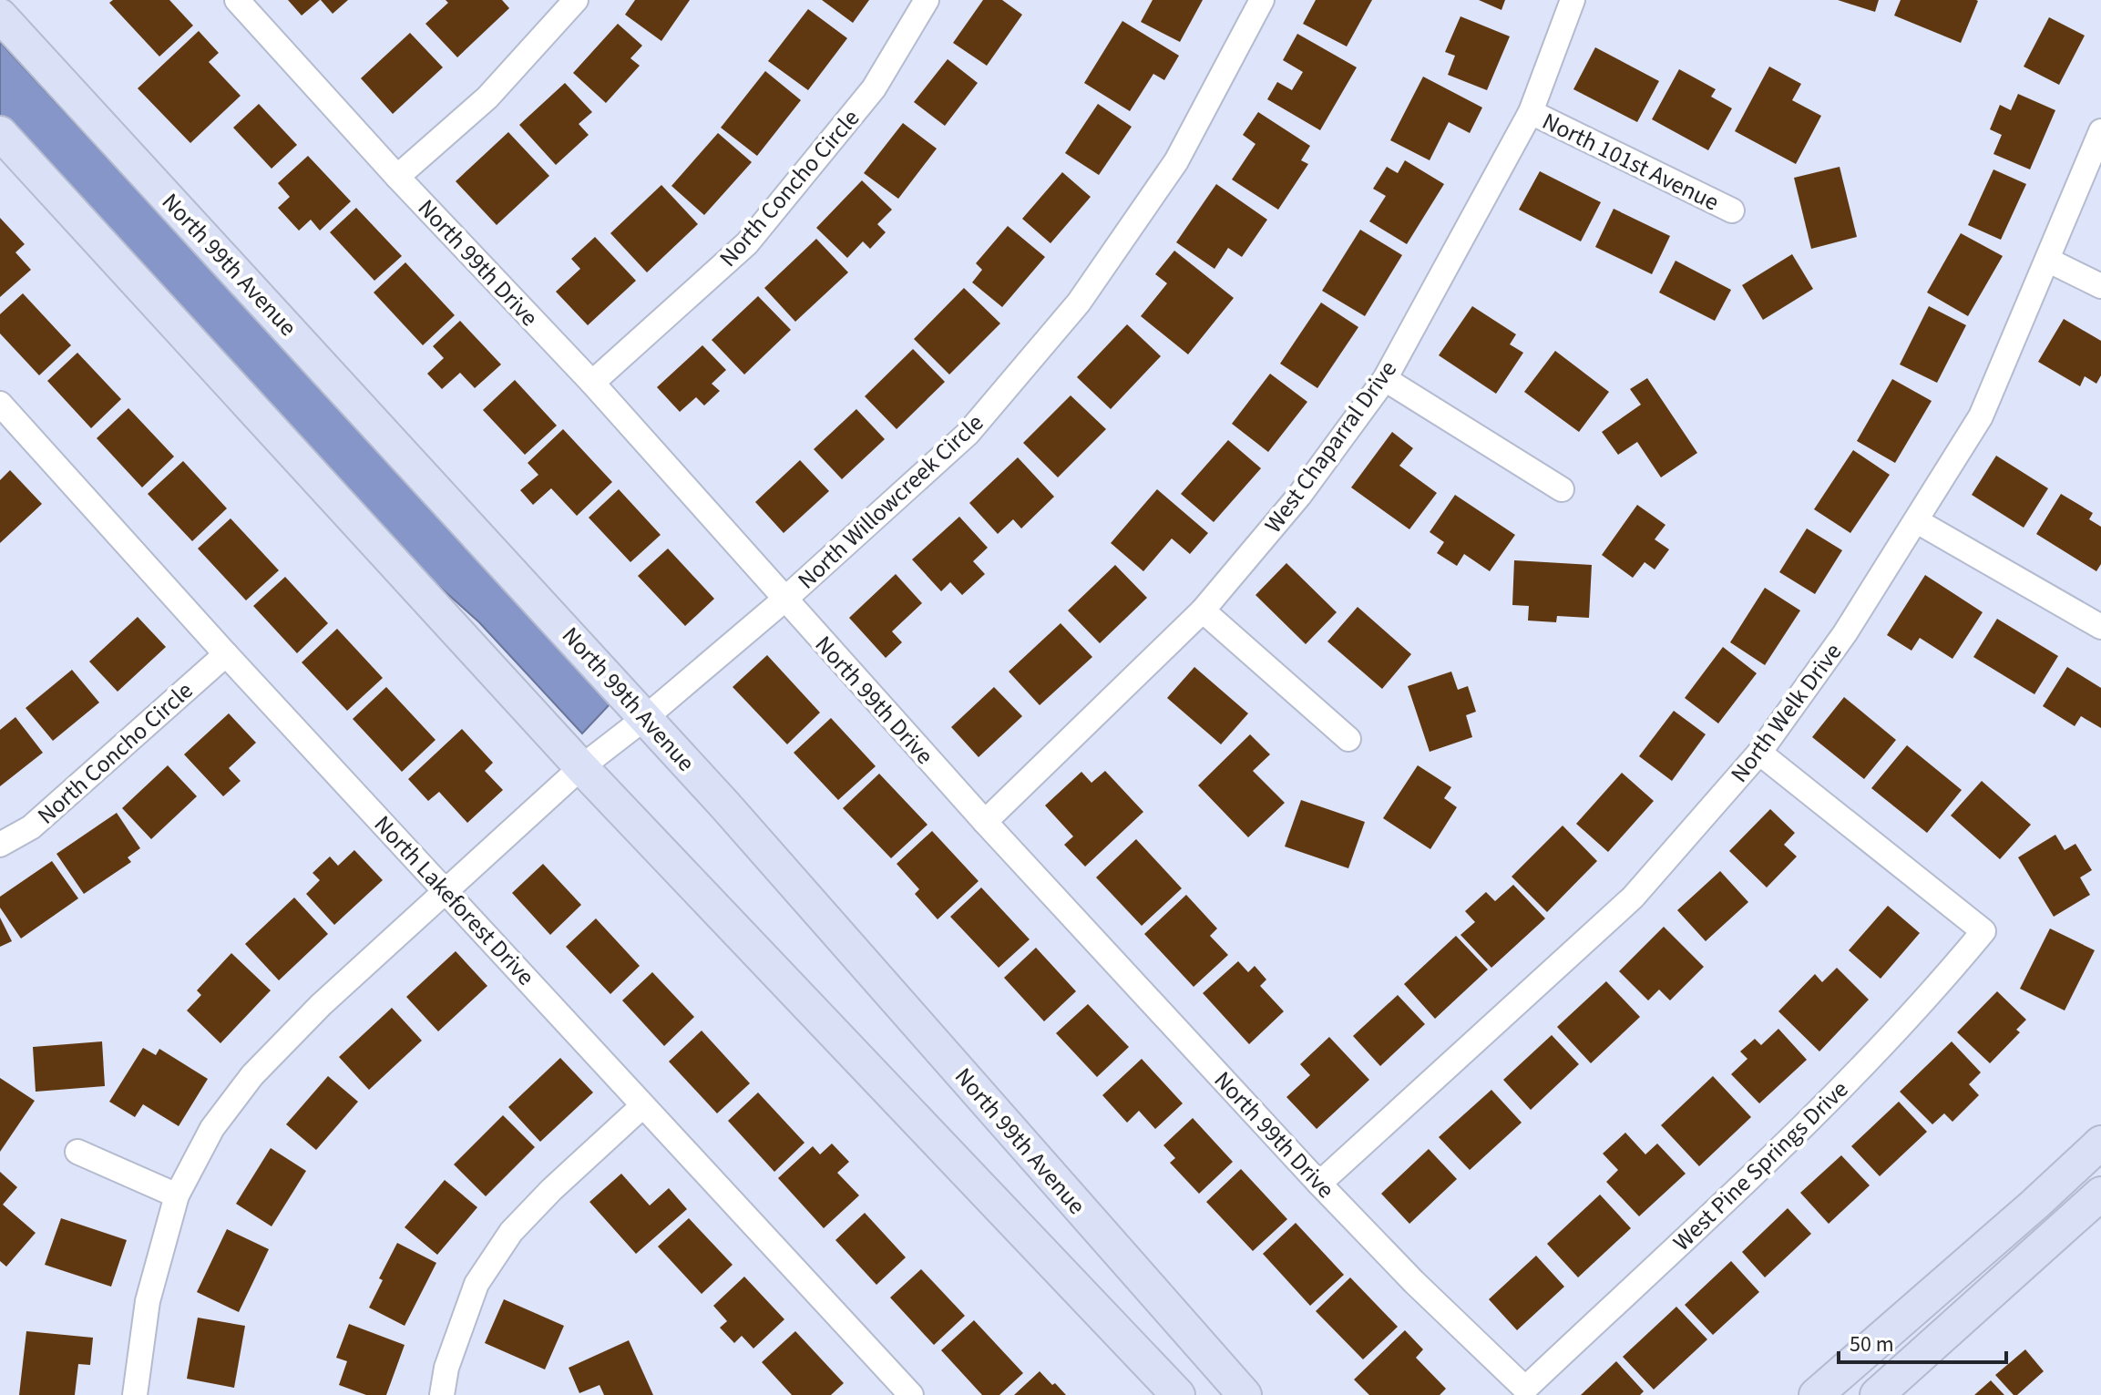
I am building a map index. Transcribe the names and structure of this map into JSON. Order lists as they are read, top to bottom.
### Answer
{
  "streets": {
    "main road": ["North 99th Avenue"],
    "street": [
      "North 101st Avenue",
      "North Concho Circle",
      "North 99th Drive",
      "West Chaparral Drive",
      "North Willowcreek Circle",
      "North Welk Drive",
      "North Lakeforest Drive",
      "West Pine Springs Drive"
    ]
  },
  "crossings": [
    ["North 101st Avenue", "West Chaparral Drive"],
    ["North Concho Circle", "North 99th Drive"],
    ["North Concho Circle", "North Lakeforest Drive"],
    ["North 99th Drive", "West Chaparral Drive"],
    ["North 99th Drive", "North Willowcreek Circle"],
    ["North 99th Drive", "North Welk Drive"],
    ["North 99th Drive", "West Pine Springs Drive"],
    ["North 99th Avenue", "North Willowcreek Circle"],
    ["North Willowcreek Circle", "North Lakeforest Drive"],
    ["North Welk Drive", "West Pine Springs Drive"]
  ],
  "scale_bar": "50 m"
}
